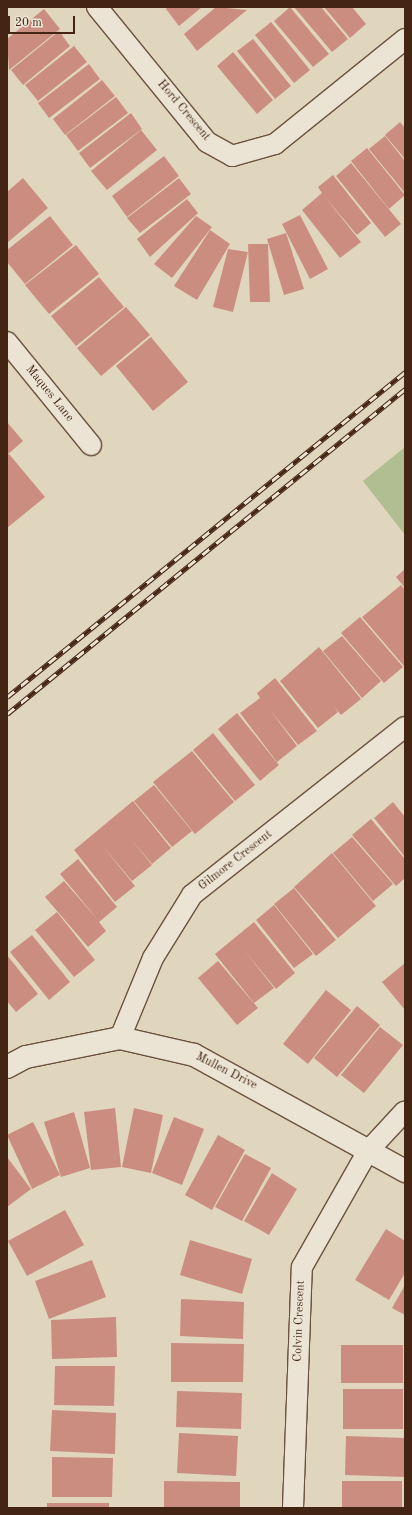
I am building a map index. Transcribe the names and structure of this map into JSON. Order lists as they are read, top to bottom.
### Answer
{
  "streets": {
    "street": [
      "Hord Crescent",
      "Maques Lane",
      "Gilmore Crescent",
      "Mullen Drive",
      "Colvin Crescent"
    ]
  },
  "crossings": [
    ["Gilmore Crescent", "Mullen Drive"],
    ["Mullen Drive", "Colvin Crescent"]
  ],
  "scale_bar": "20 m"
}
